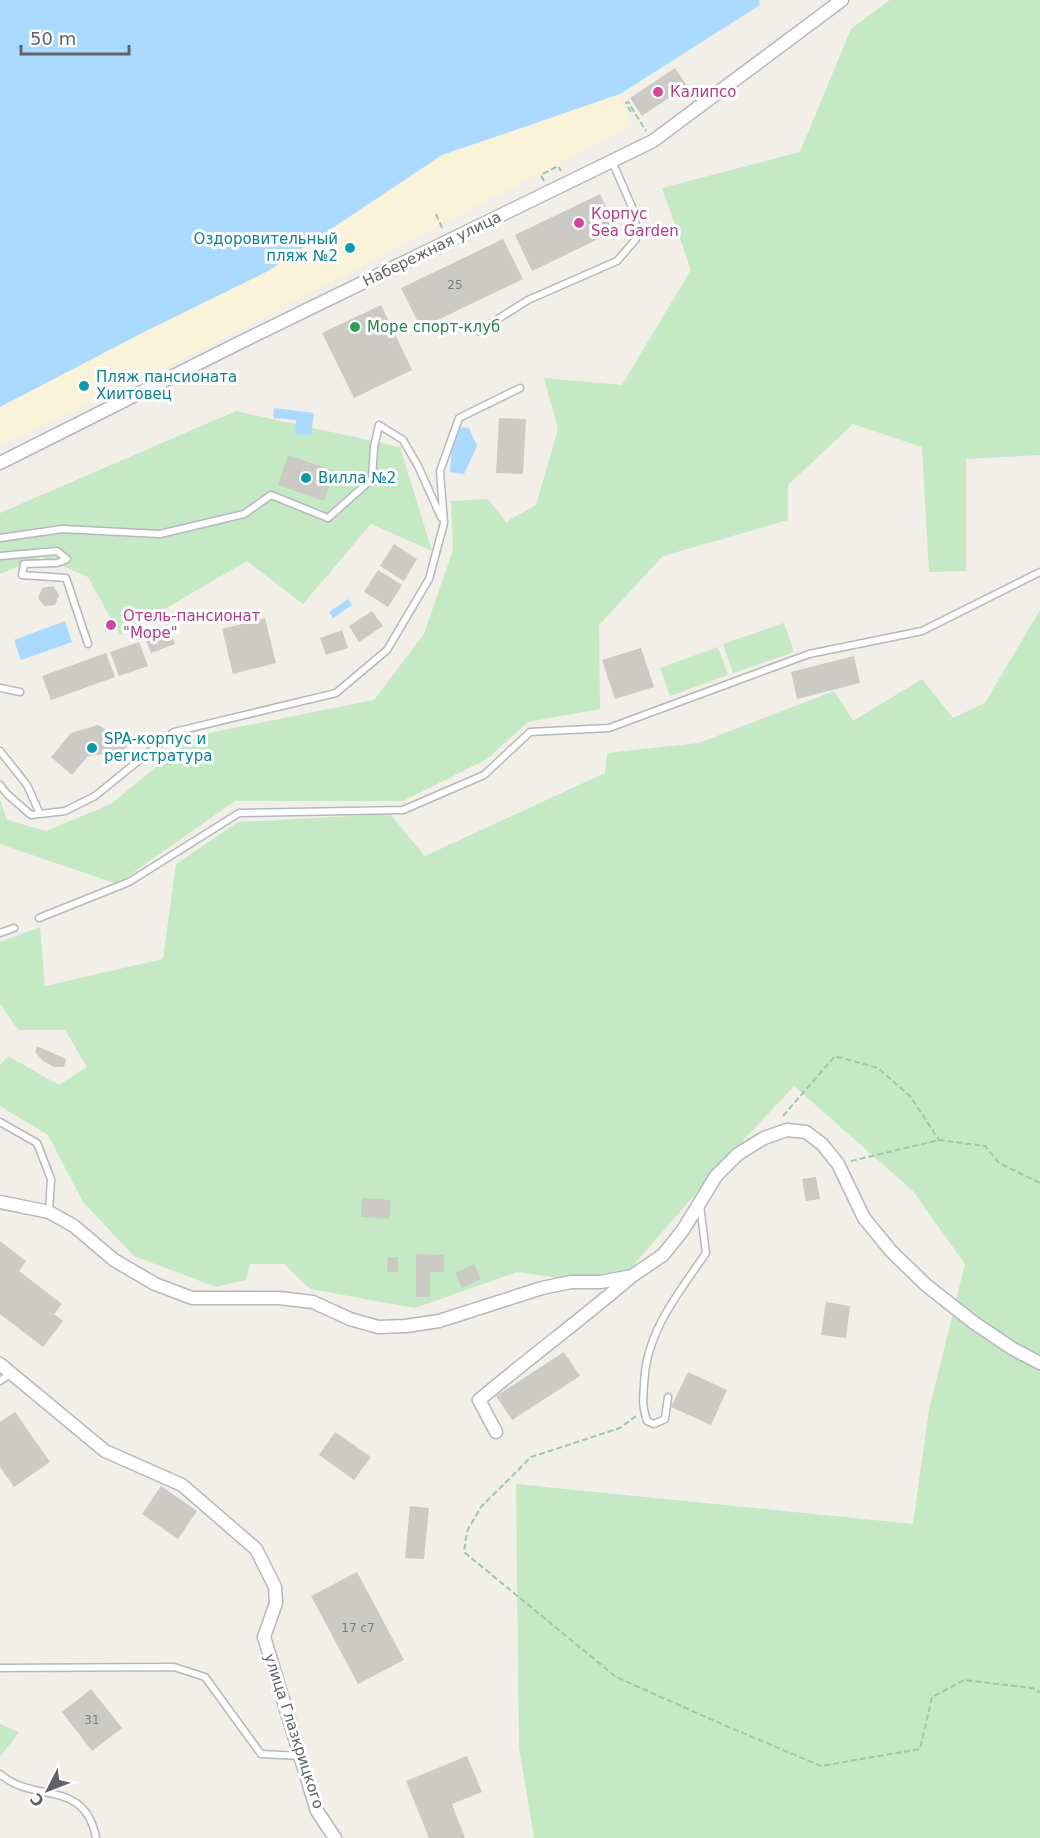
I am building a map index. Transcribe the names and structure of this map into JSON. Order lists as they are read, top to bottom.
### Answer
{
  "streets": {
    "street": ["Набережная улица", "улица Глазкрицкого"]
  },
  "places": [
    "Калипсо",
    "Корпус Sea Garden",
    "Оздоровительный пляж №2",
    "Море спорт-клуб",
    "Пляж пансионата Хиитовец",
    "Вилла №2",
    "Отель-пансионат \"Море\"",
    "SPA-корпус и регистратура"
  ],
  "house_numbers": ["25", "17 с7", "31"],
  "scale_bar": "50 m",
  "north": "bottom left"
}
